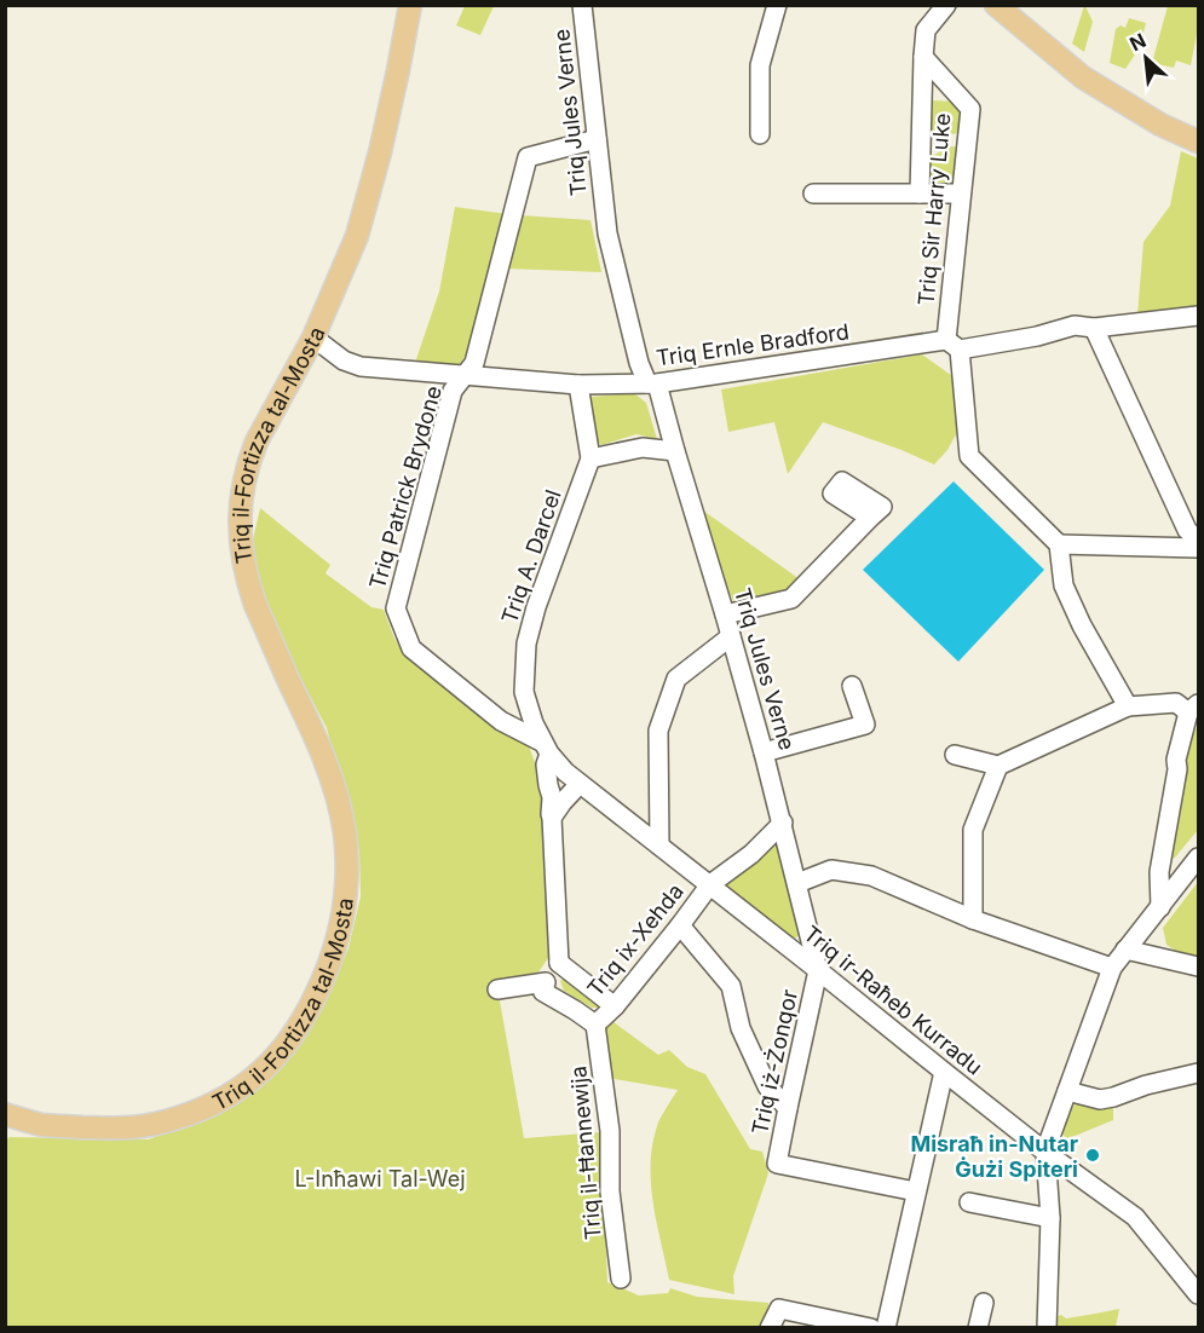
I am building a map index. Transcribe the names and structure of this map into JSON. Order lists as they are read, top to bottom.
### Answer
{
  "streets": {
    "main road": ["Triq il-Fortizza tal-Mosta"],
    "street": [
      "Triq Jules Verne",
      "Triq Sir Harry Luke",
      "Triq Ernle Bradford",
      "Triq Patrick Brydone",
      "Triq A. Darcel",
      "Triq ix-Xehda",
      "Triq ir-Raħeb Kurradu",
      "Triq iż-Żonqor",
      "Triq il-Ħannewija"
    ]
  },
  "crossings": [
    ["Triq Jules Verne", "Triq Ernle Bradford"],
    ["Triq Jules Verne", "Triq Patrick Brydone"],
    ["Triq Jules Verne", "Triq ir-Raħeb Kurradu"],
    ["Triq Jules Verne", "Triq iż-Żonqor"],
    ["Triq Sir Harry Luke", "Triq Ernle Bradford"],
    ["Triq Ernle Bradford", "Triq il-Fortizza tal-Mosta"],
    ["Triq Ernle Bradford", "Triq Patrick Brydone"],
    ["Triq Ernle Bradford", "Triq A. Darcel"],
    ["Triq Patrick Brydone", "Triq ir-Raħeb Kurradu"],
    ["Triq A. Darcel", "Triq ir-Raħeb Kurradu"],
    ["Triq ix-Xehda", "Triq ir-Raħeb Kurradu"],
    ["Triq ix-Xehda", "Triq il-Ħannewija"],
    ["Triq ir-Raħeb Kurradu", "Triq iż-Żonqor"]
  ],
  "parks": ["L-Inħawi Tal-Wej"],
  "places": ["Misraħ in-Nutar Ġużi Spiteri"],
  "north": "top left"
}
